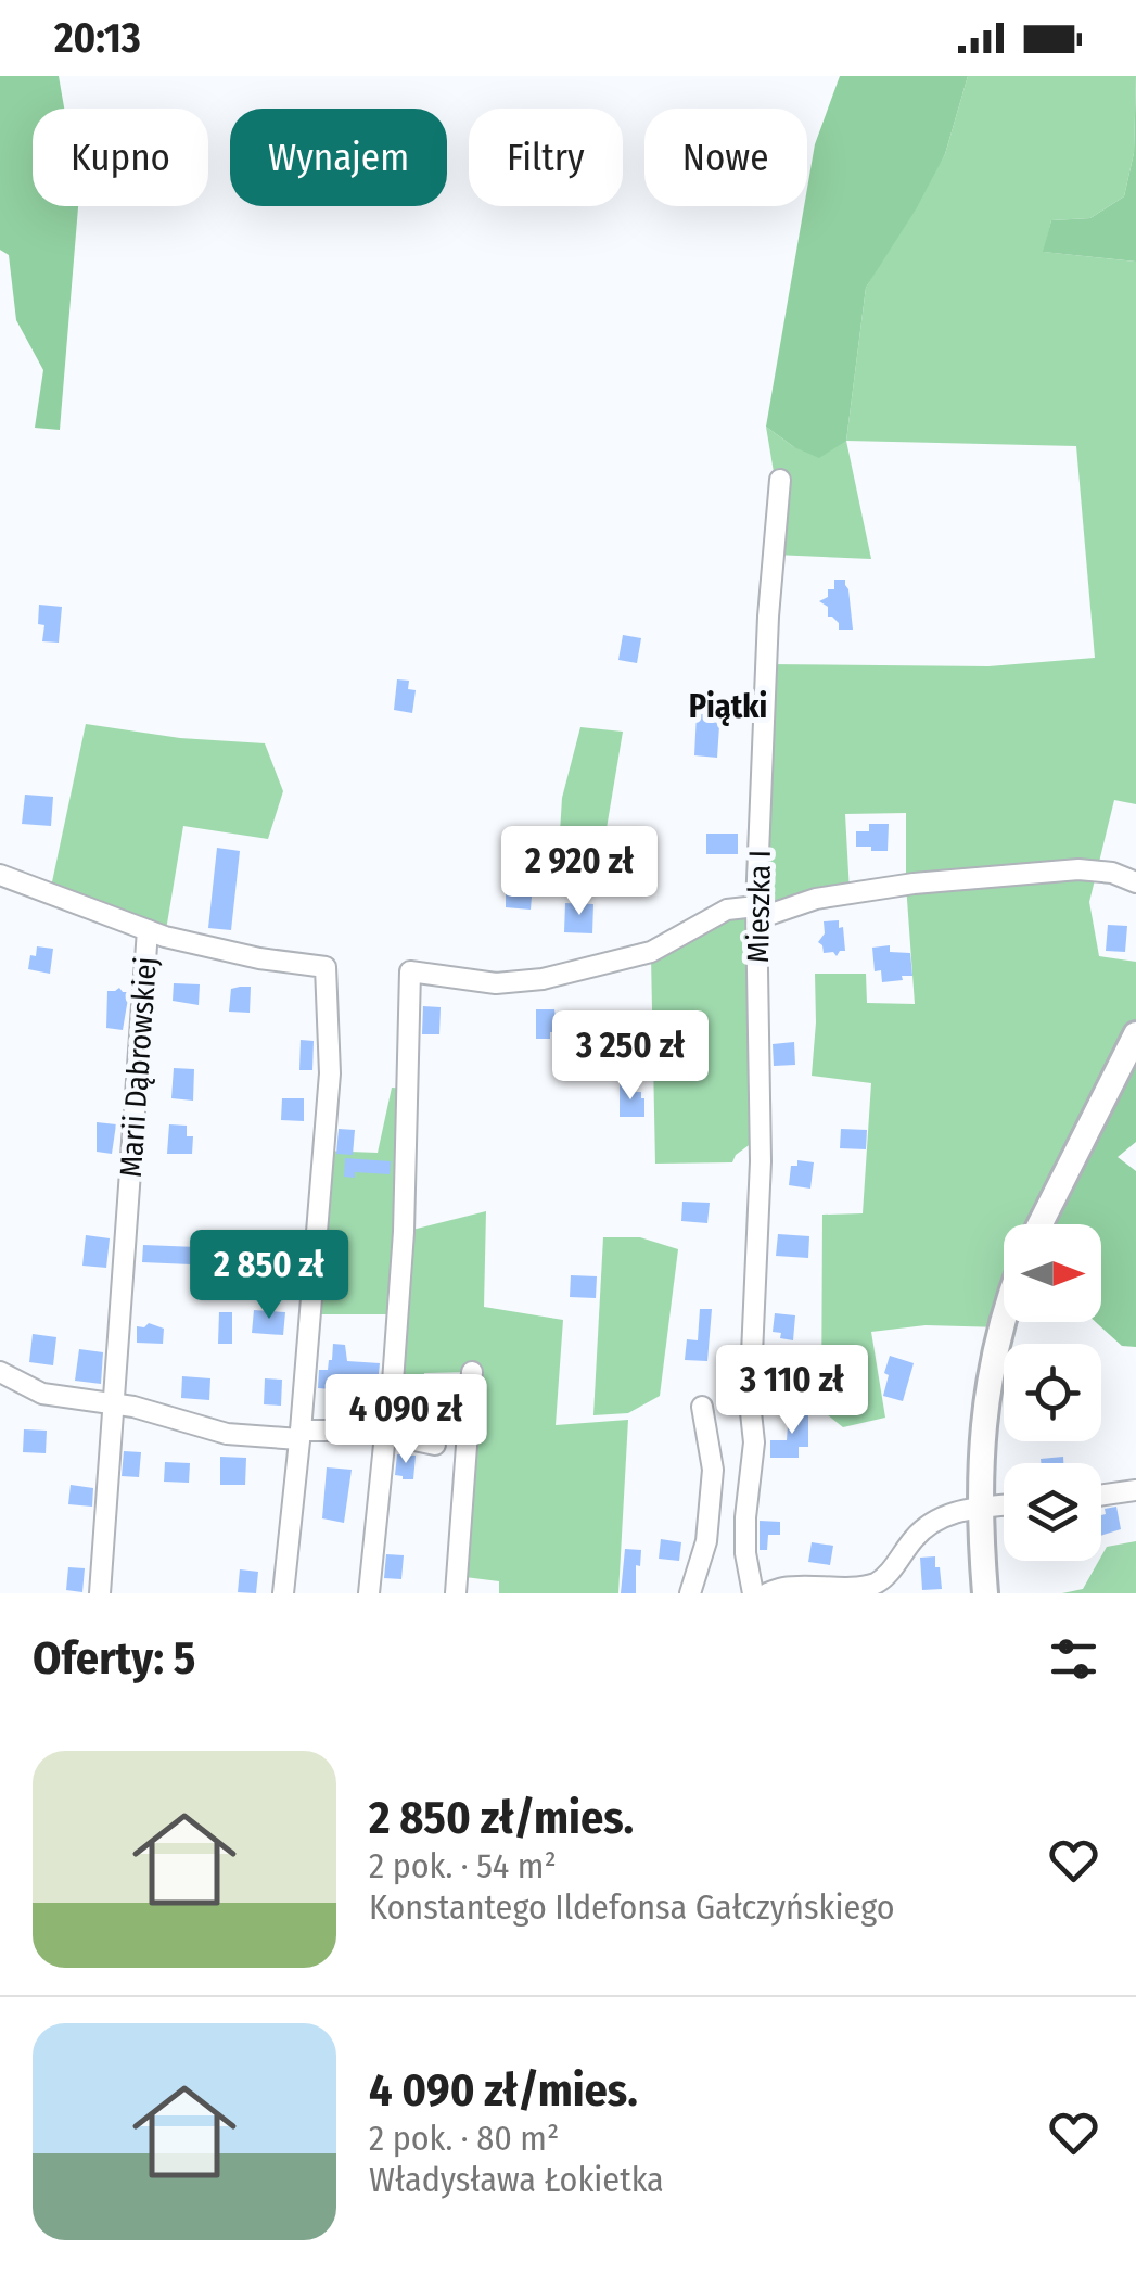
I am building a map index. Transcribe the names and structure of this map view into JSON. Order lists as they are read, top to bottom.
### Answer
{
  "streets": {
    "street": ["Mieszka I", "Marii Dąbrowskiej"]
  },
  "districts": ["Piątki"],
  "north": "right",
  "page": {
    "status": "20:13",
    "chip": [
      "Kupno",
      "Wynajem",
      "Filtry",
      "Nowe"
    ],
    "price": [
      "2 920 zł",
      "3 250 zł",
      "2 850 zł",
      "3 110 zł",
      "4 090 zł"
    ],
    "heading": "Oferty: 5",
    "list": [
      {
        "name": "2 850 zł/mies.",
        "note": "2 pok. · 54 m² · Konstantego Ildefonsa Gałczyńskiego"
      },
      {
        "name": "4 090 zł/mies.",
        "note": "2 pok. · 80 m² · Władysława Łokietka"
      }
    ]
  }
}
